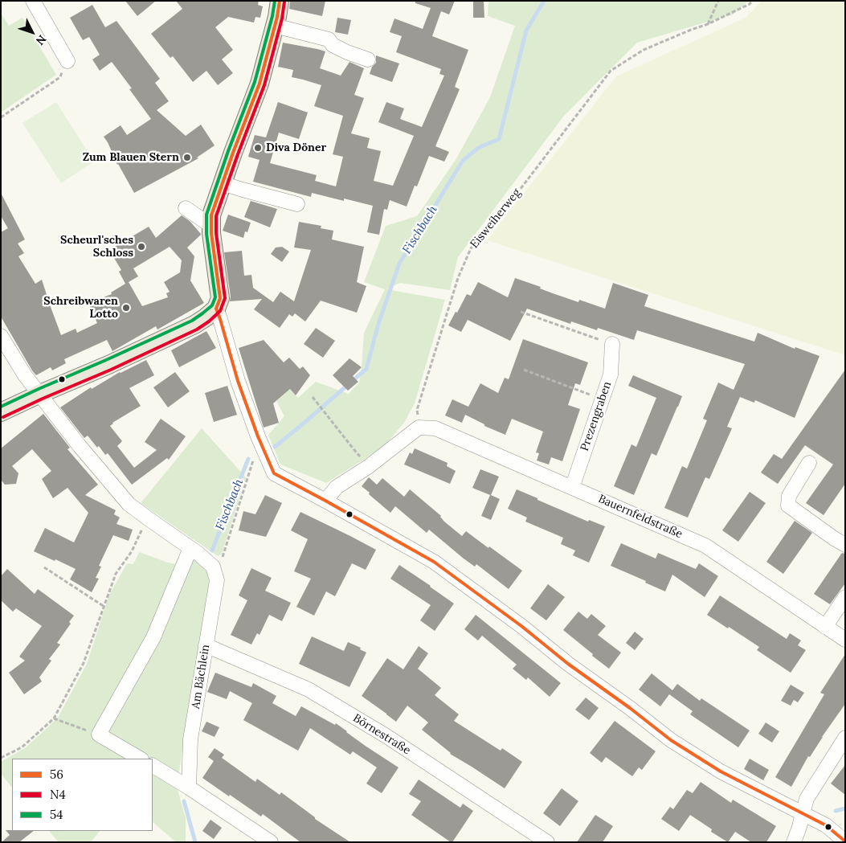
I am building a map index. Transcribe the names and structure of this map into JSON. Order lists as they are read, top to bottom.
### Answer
{
  "streets": {
    "street": [
      "Prezengraben",
      "Bauernfeldstraße",
      "Am Bächlein",
      "Börnestraße"
    ],
    "path": ["Eisweiherweg"]
  },
  "crossings": [
    ["Eisweiherweg", "Bauernfeldstraße"],
    ["Prezengraben", "Bauernfeldstraße"],
    ["Am Bächlein", "Börnestraße"]
  ],
  "water": ["Fischbach"],
  "places": [
    "Diva Döner",
    "Zum Blauen Stern",
    "Scheurl'sches Schloss",
    "Schreibwaren Lotto"
  ],
  "lines": ["transit line 56", "transit line 54", "transit line N4"],
  "legend": ["56", "N4", "54"],
  "north": "bottom right"
}
